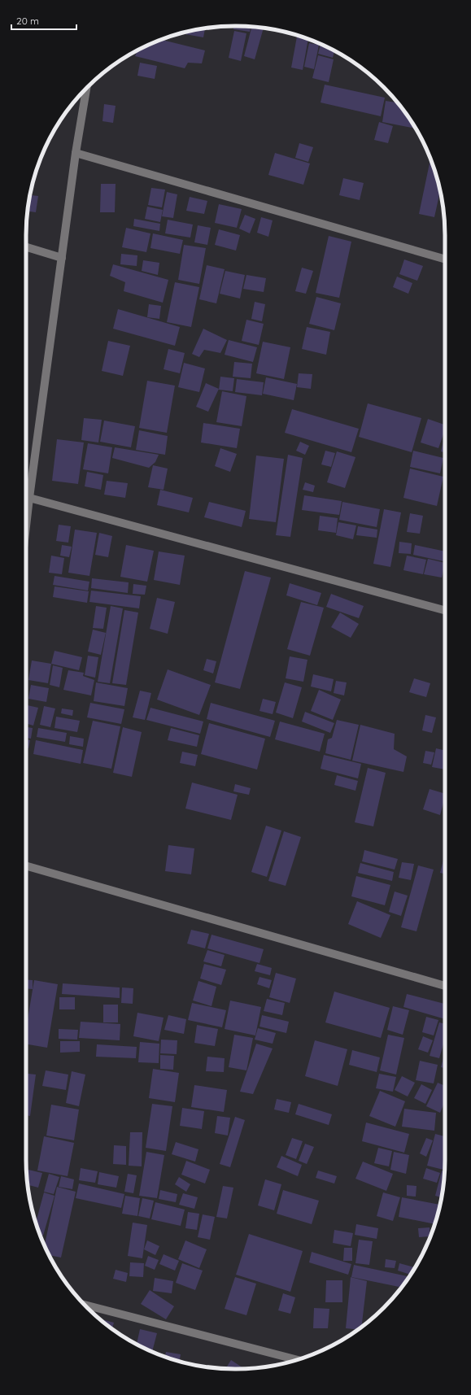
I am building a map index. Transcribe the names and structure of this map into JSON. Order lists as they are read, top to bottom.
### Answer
{
  "scale_bar": "20 m"
}
